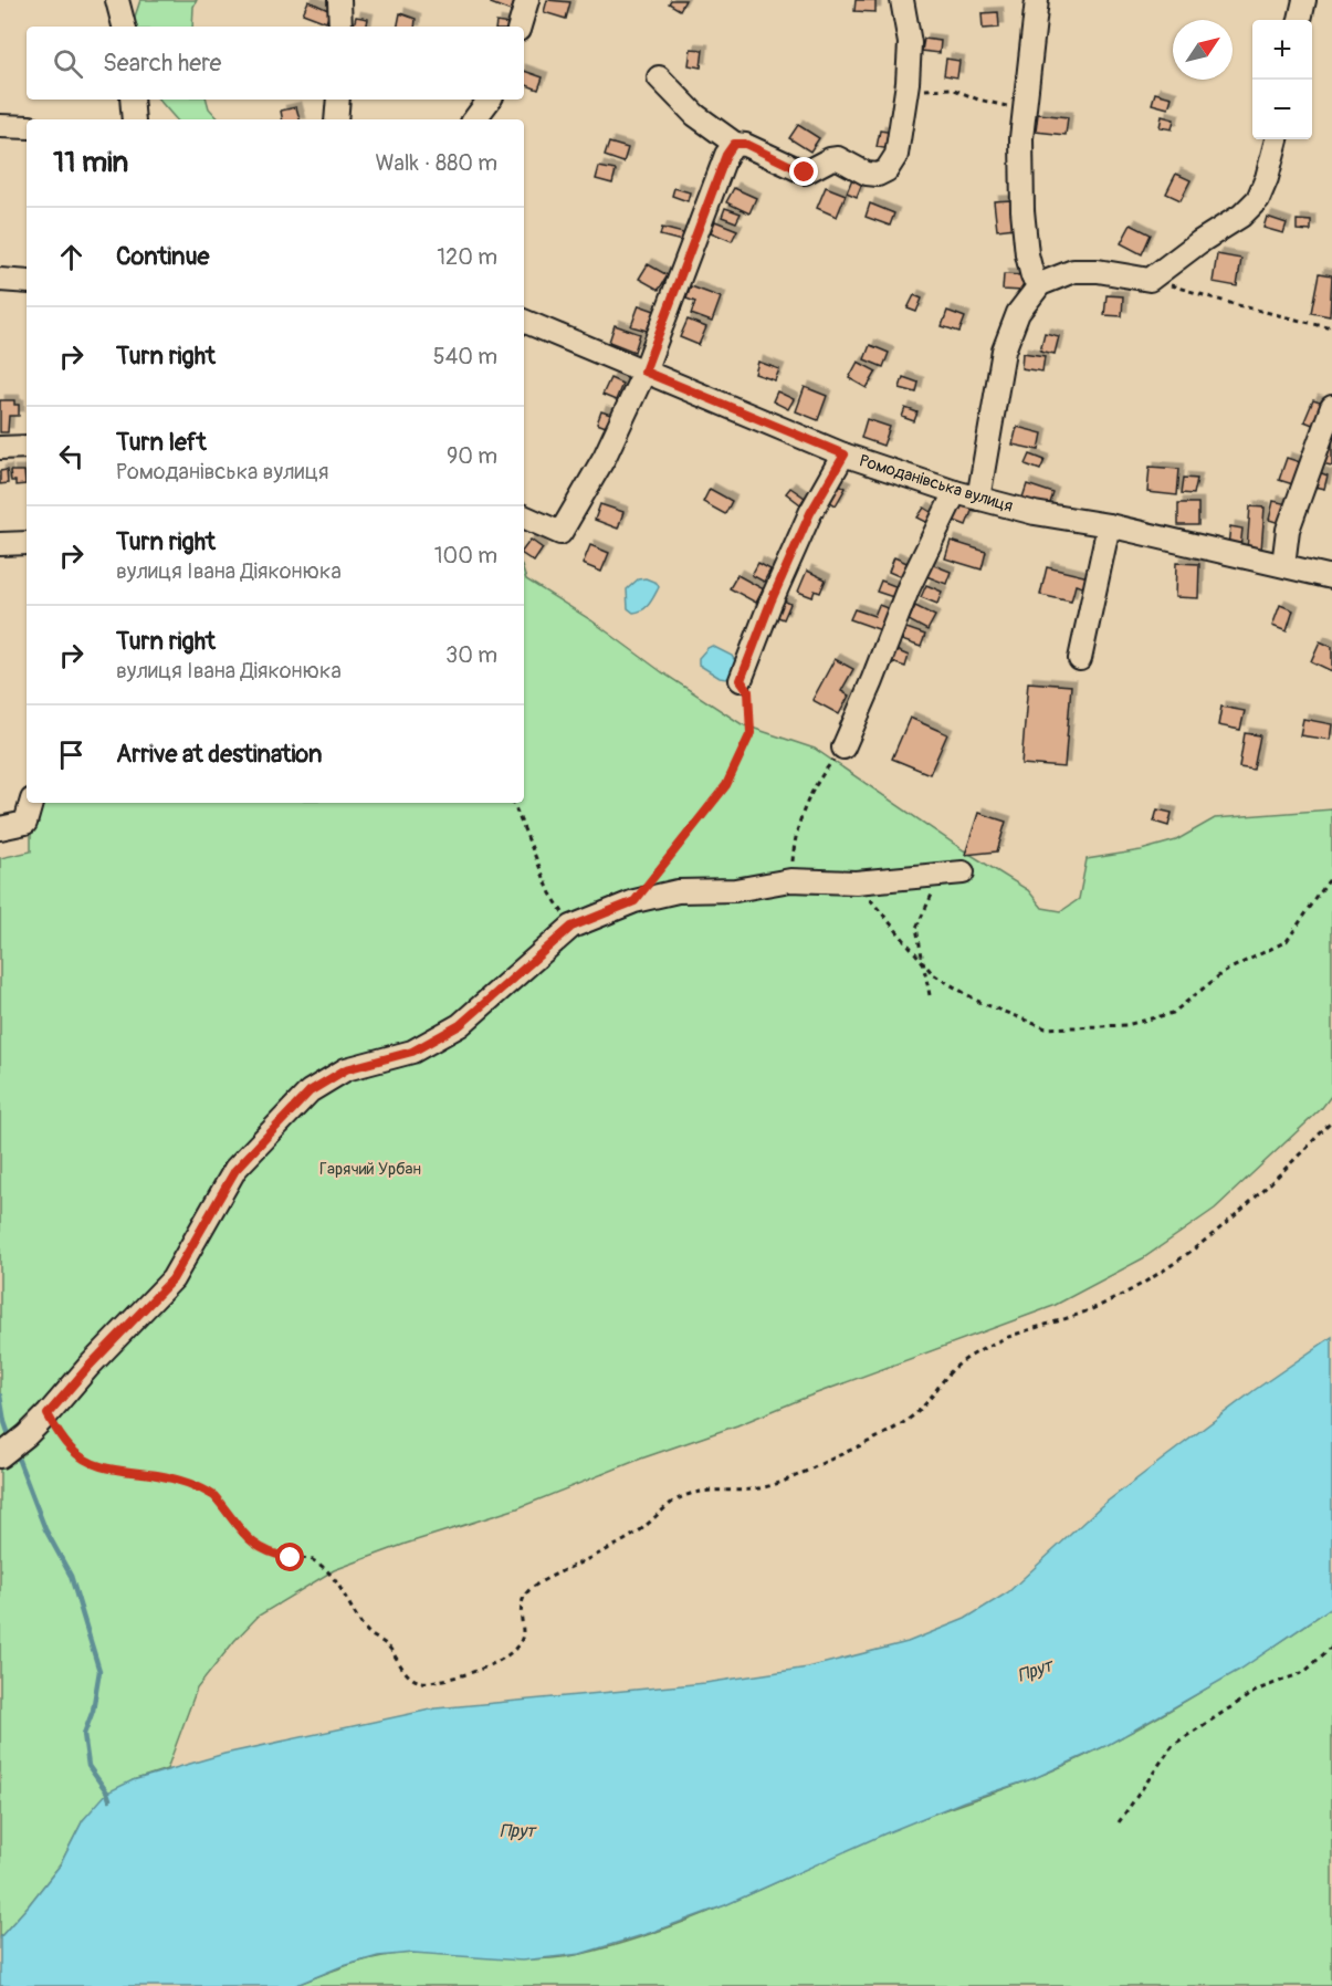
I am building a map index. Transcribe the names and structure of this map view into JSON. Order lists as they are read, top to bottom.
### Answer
{
  "streets": {
    "street": ["Ромоданівська вулиця"]
  },
  "water": ["Прут"],
  "parks": ["Гарячий Урбан"],
  "north": "top right",
  "page": {
    "map_buttons": ["+", "−"],
    "search": "Search here",
    "heading": ["11 min", "Walk · 880 m"],
    "list": [
      ["Continue", "120 m"],
      ["Turn right", "540 m"],
      ["Turn left", "Ромоданівська вулиця", "90 m"],
      ["Turn right", "вулиця Івана Діяконюка", "100 m"],
      ["Turn right", "вулиця Івана Діяконюка", "30 m"],
      "Arrive at destination"
    ]
  }
}
